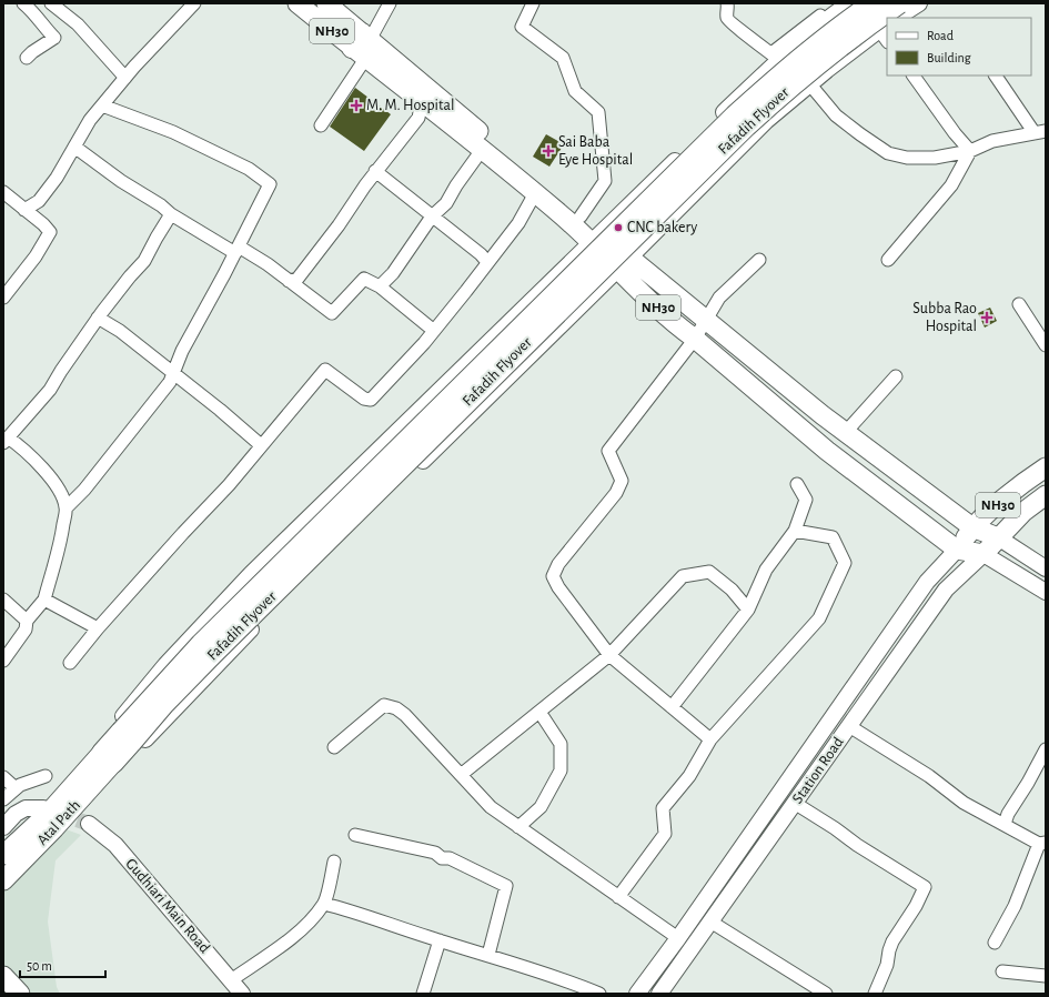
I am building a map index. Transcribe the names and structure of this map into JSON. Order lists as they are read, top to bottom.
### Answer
{
  "streets": {
    "highway": ["Fafadih Flyover"],
    "main road": ["NH30", "Atal Path"],
    "street": ["Station Road", "Gudhiari Main Road"]
  },
  "crossings": [
    ["NH30", "Station Road"],
    ["Fafadih Flyover", "Atal Path"]
  ],
  "places": {
    "health": ["M. M. Hospital", "Sai Baba Eye Hospital", "Subba Rao Hospital"],
    "other": ["CNC bakery"]
  },
  "legend": ["Road", "Building"],
  "scale_bar": "50 m"
}
